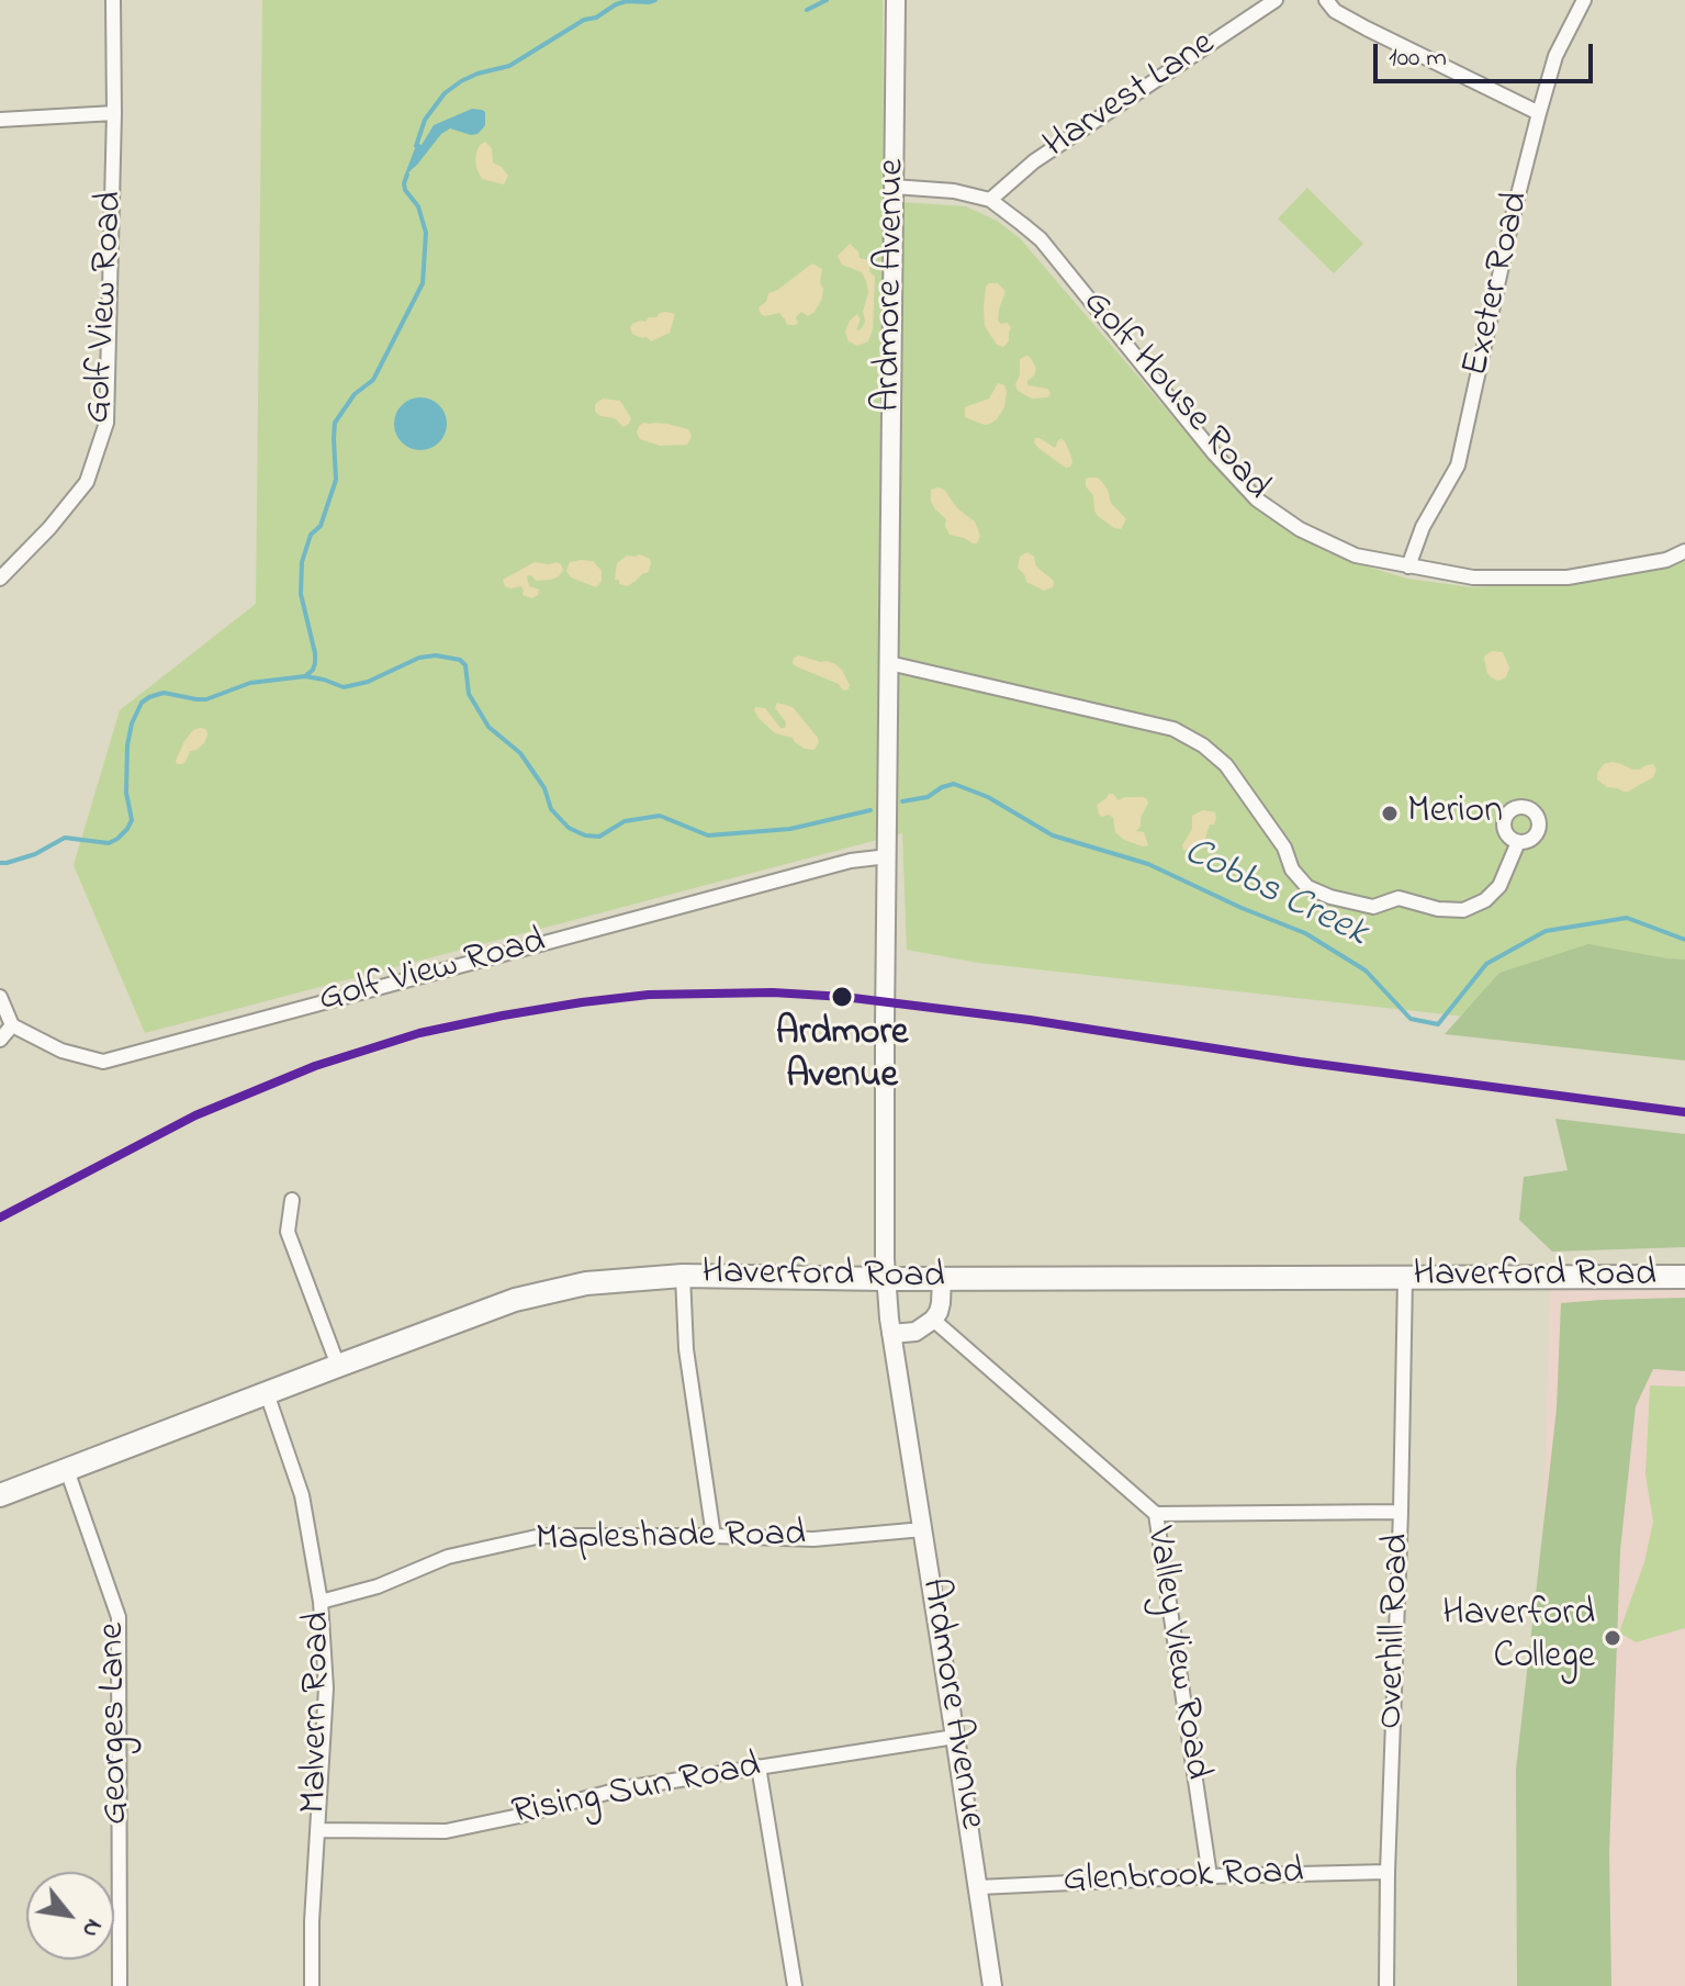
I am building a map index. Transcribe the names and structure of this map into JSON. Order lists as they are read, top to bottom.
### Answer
{
  "streets": {
    "main road": ["Haverford Road"],
    "street": [
      "Harvest Lane",
      "Exeter Road",
      "Ardmore Avenue",
      "Golf View Road",
      "Golf House Road",
      "Mapleshade Road",
      "Overhill Road",
      "Valley View Road",
      "Malvern Road",
      "Georges Lane",
      "Rising Sun Road",
      "Glenbrook Road"
    ]
  },
  "crossings": [
    ["Harvest Lane", "Golf House Road"],
    ["Exeter Road", "Golf House Road"],
    ["Ardmore Avenue", "Golf View Road"],
    ["Ardmore Avenue", "Golf House Road"],
    ["Ardmore Avenue", "Haverford Road"],
    ["Ardmore Avenue", "Mapleshade Road"],
    ["Ardmore Avenue", "Rising Sun Road"],
    ["Ardmore Avenue", "Glenbrook Road"],
    ["Haverford Road", "Overhill Road"],
    ["Haverford Road", "Malvern Road"],
    ["Haverford Road", "Georges Lane"],
    ["Mapleshade Road", "Malvern Road"],
    ["Overhill Road", "Glenbrook Road"],
    ["Valley View Road", "Glenbrook Road"],
    ["Malvern Road", "Rising Sun Road"]
  ],
  "water": ["Cobbs Creek"],
  "places": ["Merion", "Ardmore Avenue", "Haverford College"],
  "scale_bar": "100 m",
  "north": "bottom right"
}
